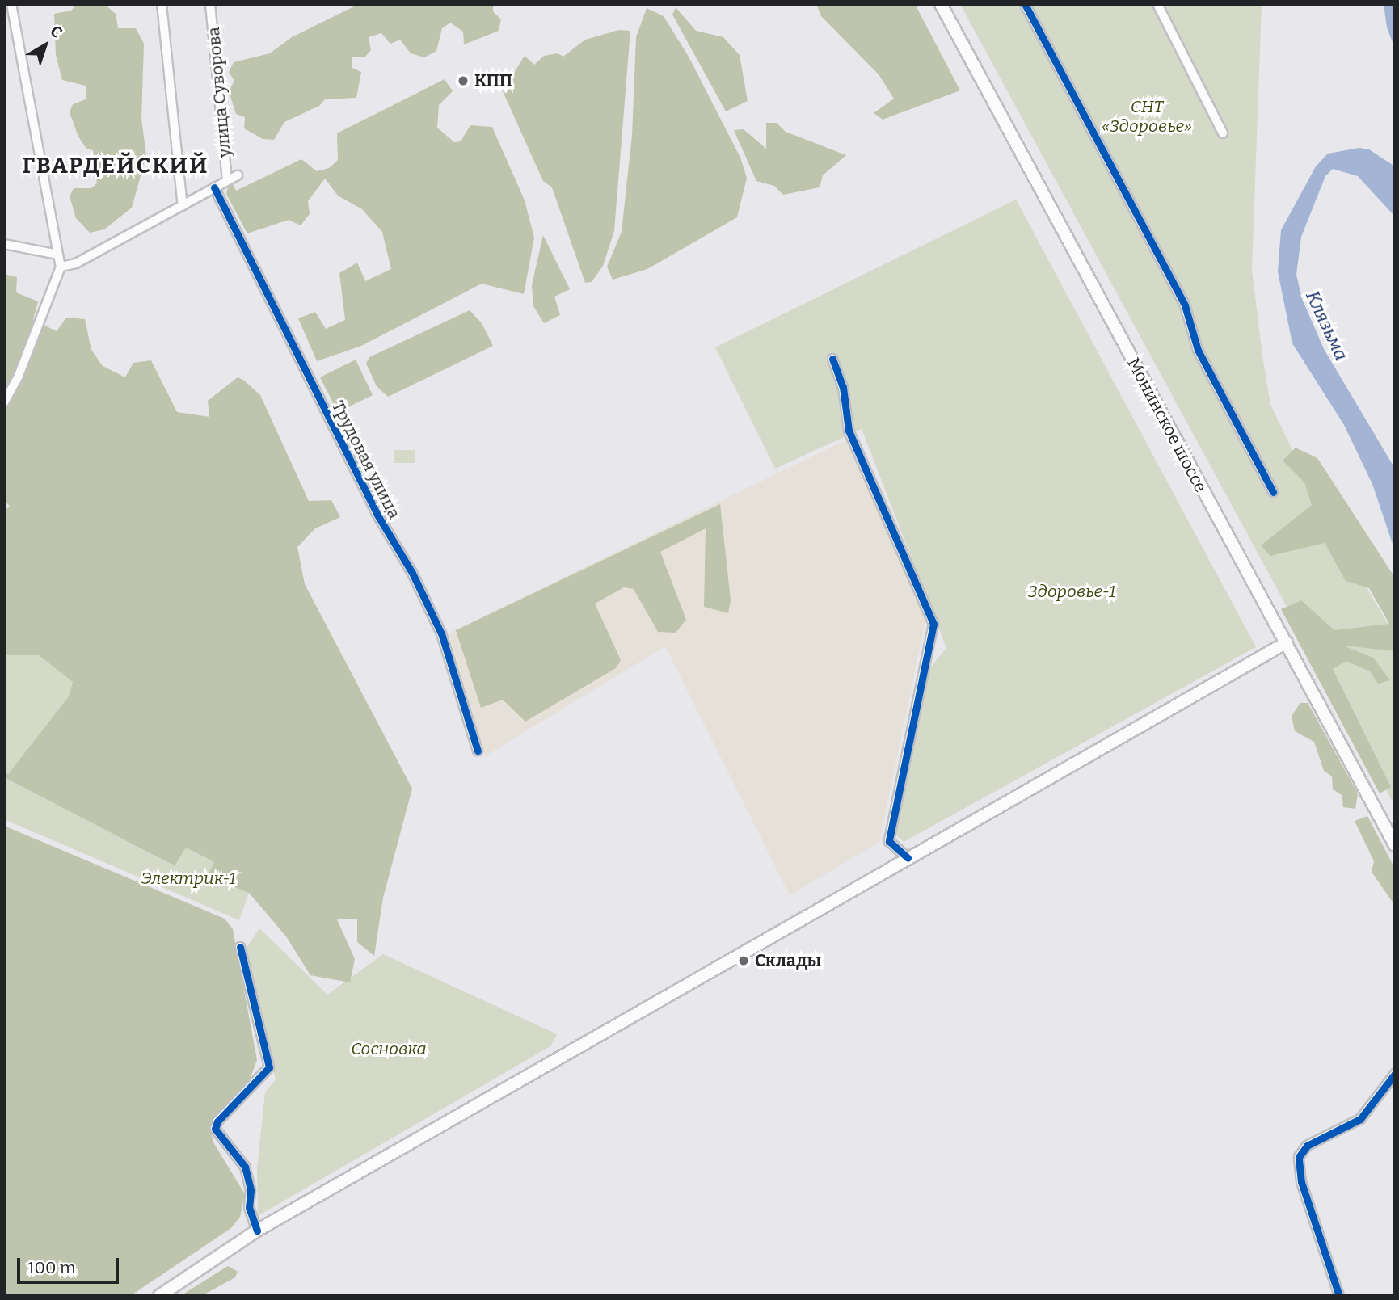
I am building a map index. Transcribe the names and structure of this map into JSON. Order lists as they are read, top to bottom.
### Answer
{
  "streets": {
    "main road": ["Монинское шоссе"],
    "street": ["улица Суворова", "Трудовая улица"]
  },
  "districts": ["ГВАРДЕЙСКИЙ"],
  "water": ["Клязьма"],
  "parks": [
    "СНТ «Здоровье»",
    "Здоровье-1",
    "Электрик-1",
    "Сосновка"
  ],
  "places": ["КПП", "Склады"],
  "scale_bar": "100 m",
  "north": "top right"
}
